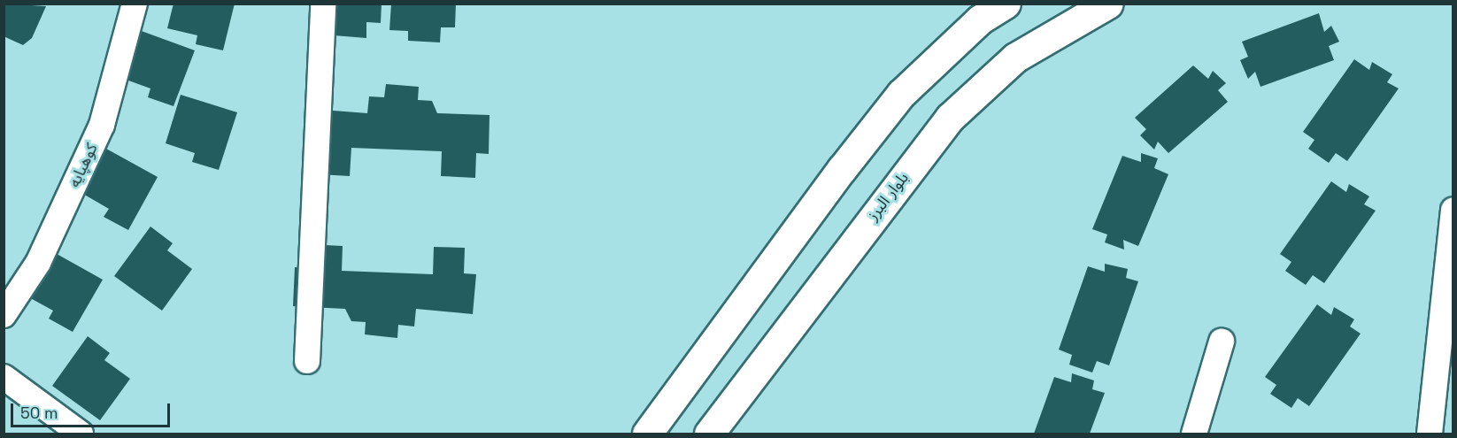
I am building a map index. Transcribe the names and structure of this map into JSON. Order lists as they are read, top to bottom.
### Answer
{
  "streets": {
    "main road": ["بلوار البرز"],
    "street": ["کوهپایه"]
  },
  "scale_bar": "50 m"
}
